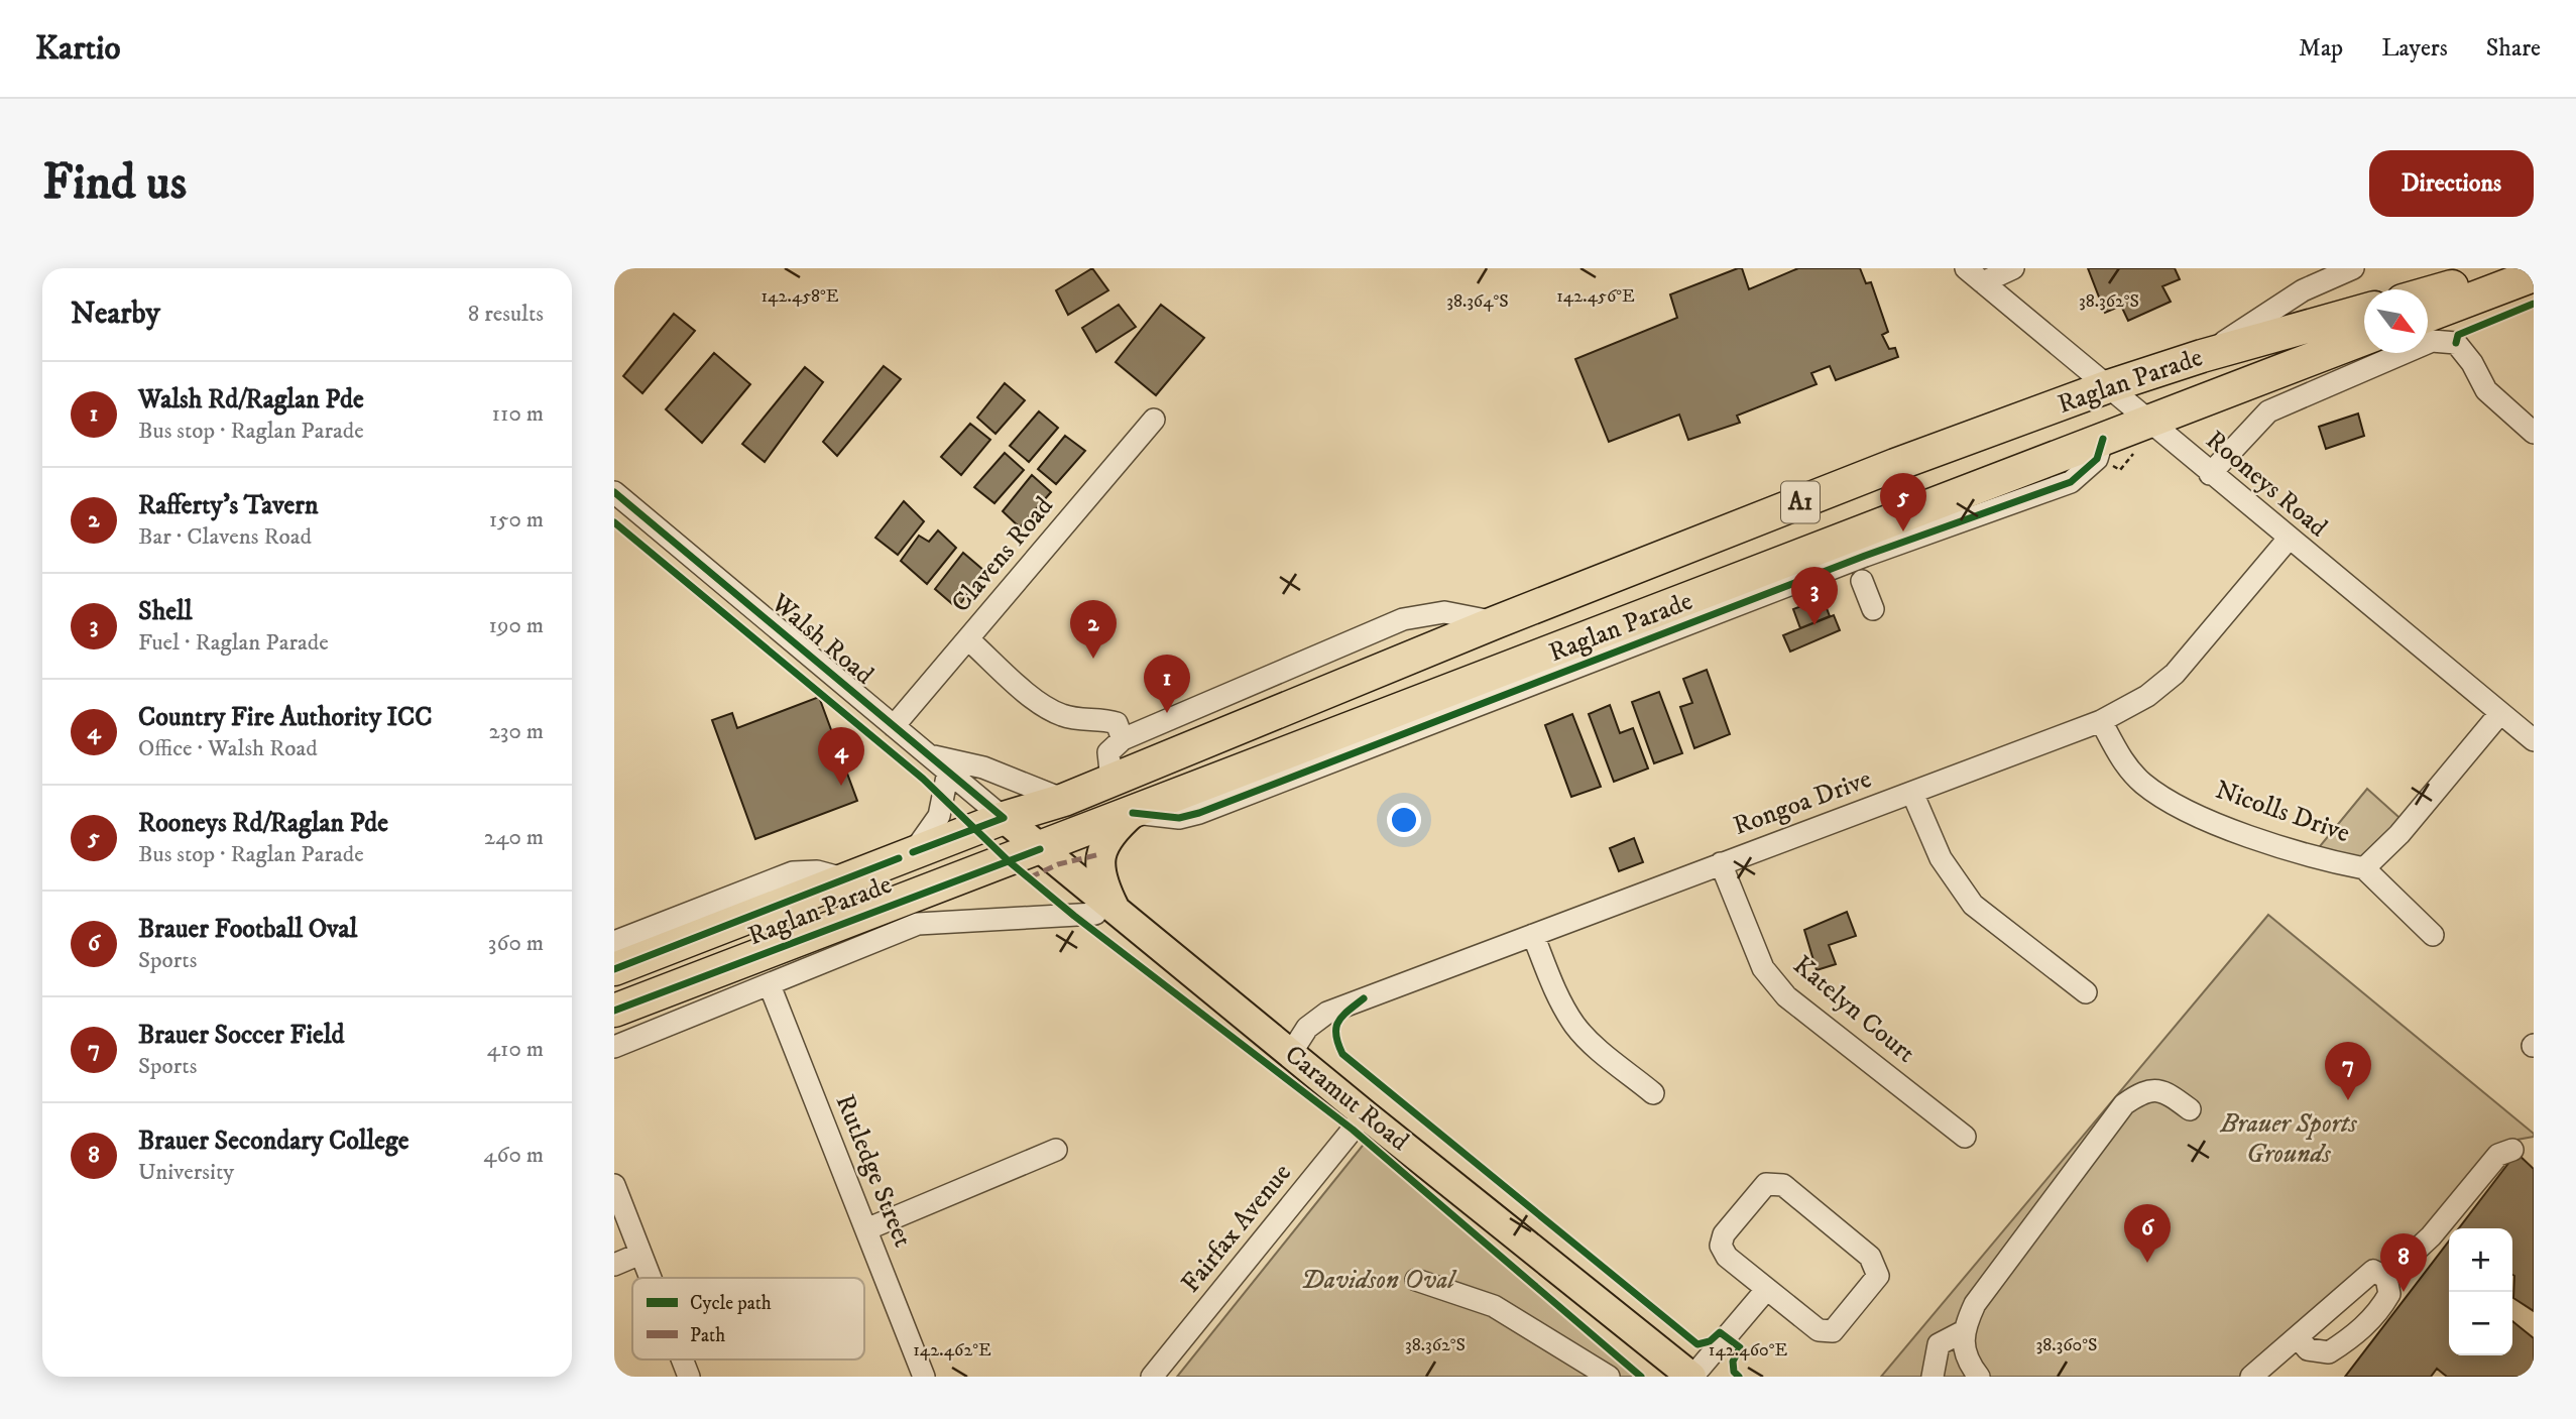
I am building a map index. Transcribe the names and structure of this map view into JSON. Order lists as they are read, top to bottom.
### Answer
{
  "streets": {
    "highway": ["Raglan Parade", "A1"],
    "main road": ["Caramut Road"],
    "street": [
      "Rooneys Road",
      "Clavens Road",
      "Walsh Road",
      "Rongoa Drive",
      "Nicolls Drive",
      "Katelyn Court",
      "Rutledge Street",
      "Fairfax Avenue"
    ]
  },
  "crossings": [
    ["Raglan Parade", "Rooneys Road"],
    ["Raglan Parade", "Walsh Road"],
    ["Raglan Parade", "Caramut Road"],
    ["Raglan Parade", "Rutledge Street"],
    ["Rooneys Road", "Rongoa Drive"],
    ["Rooneys Road", "Nicolls Drive"],
    ["Clavens Road", "Walsh Road"],
    ["Walsh Road", "Caramut Road"],
    ["Rongoa Drive", "Nicolls Drive"],
    ["Rongoa Drive", "Katelyn Court"],
    ["Rongoa Drive", "Caramut Road"],
    ["Caramut Road", "Fairfax Avenue"]
  ],
  "parks": ["Brauer Sports Grounds", "Davidson Oval"],
  "legend": ["Cycle path", "Path"],
  "north": "bottom right",
  "page": {
    "header": "Kartio",
    "nav": ["Map", "Layers", "Share"],
    "buttons": "Directions",
    "title": "Find us",
    "heading": ["Nearby", "8 results"],
    "list": [
      {
        "mark": "1",
        "name": "Walsh Rd/Raglan Pde",
        "note": "Bus stop · Raglan Parade",
        "value": "110 m"
      },
      {
        "mark": "2",
        "name": "Rafferty's Tavern",
        "note": "Bar · Clavens Road",
        "value": "150 m"
      },
      {
        "mark": "3",
        "name": "Shell",
        "note": "Fuel · Raglan Parade",
        "value": "190 m"
      },
      {
        "mark": "4",
        "name": "Country Fire Authority ICC",
        "note": "Office · Walsh Road",
        "value": "230 m"
      },
      {
        "mark": "5",
        "name": "Rooneys Rd/Raglan Pde",
        "note": "Bus stop · Raglan Parade",
        "value": "240 m"
      },
      {
        "mark": "6",
        "name": "Brauer Football Oval",
        "note": "Sports",
        "value": "360 m"
      },
      {
        "mark": "7",
        "name": "Brauer Soccer Field",
        "note": "Sports",
        "value": "410 m"
      },
      {
        "mark": "8",
        "name": "Brauer Secondary College",
        "note": "University",
        "value": "460 m"
      }
    ],
    "pins": [
      "5",
      "3",
      "2",
      "1",
      "4",
      "7",
      "6",
      "8"
    ],
    "map_buttons": ["+", "−"]
  },
  "coordinates": [
    "142.458°E",
    "142.456°E",
    "38.364°S",
    "38.362°S",
    "38.360°S",
    "142.462°E",
    "142.460°E"
  ]
}
